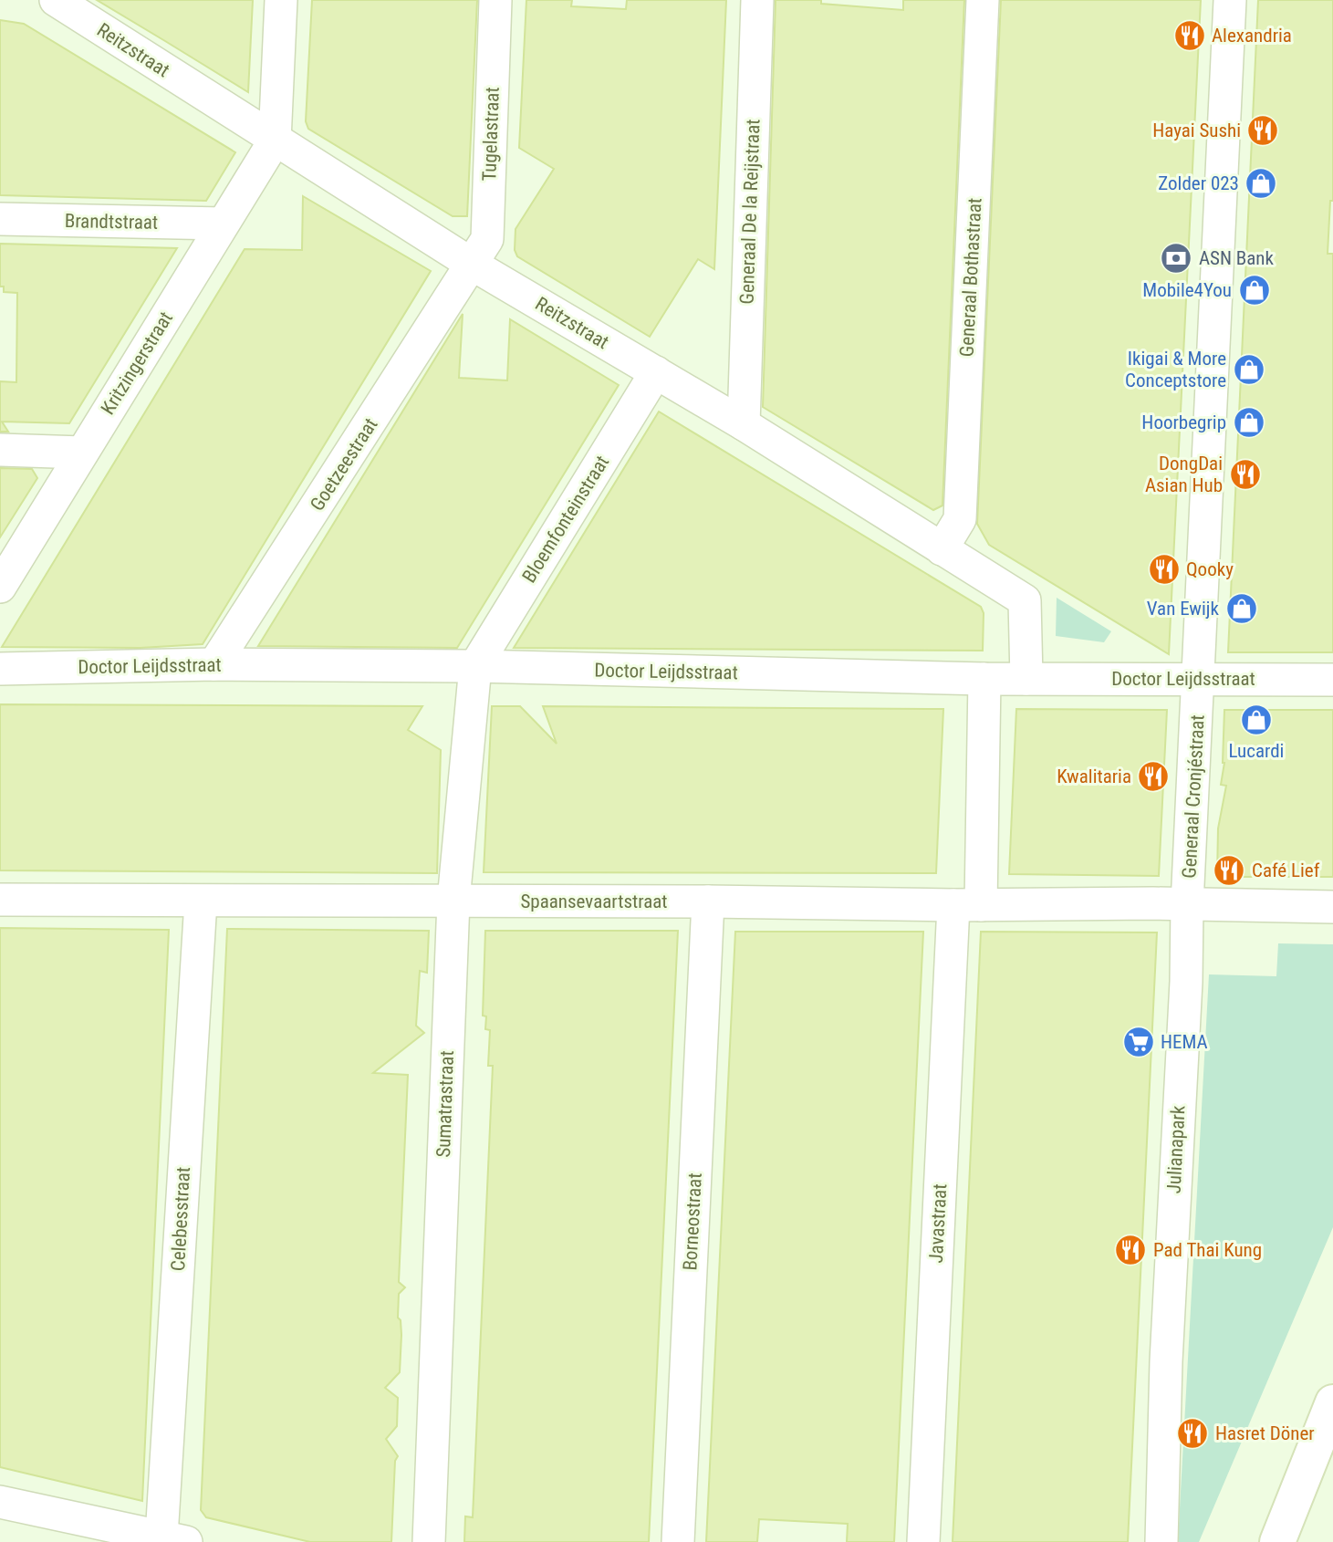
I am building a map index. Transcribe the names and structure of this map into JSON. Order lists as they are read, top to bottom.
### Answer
{
  "streets": {
    "street": [
      "Reitzstraat",
      "Tugelastraat",
      "Generaal De la Reijstraat",
      "Brandtstraat",
      "Generaal Bothastraat",
      "Kritzingerstraat",
      "Goetzeestraat",
      "Bloemfonteinstraat",
      "Doctor Leijdsstraat",
      "Generaal Cronjéstraat",
      "Spaansevaartstraat",
      "Sumatrastraat",
      "Julianapark",
      "Celebesstraat",
      "Borneostraat",
      "Javastraat"
    ]
  },
  "crossings": [
    ["Reitzstraat", "Tugelastraat"],
    ["Reitzstraat", "Generaal De la Reijstraat"],
    ["Reitzstraat", "Generaal Bothastraat"],
    ["Reitzstraat", "Kritzingerstraat"],
    ["Reitzstraat", "Goetzeestraat"],
    ["Reitzstraat", "Bloemfonteinstraat"],
    ["Reitzstraat", "Doctor Leijdsstraat"],
    ["Tugelastraat", "Goetzeestraat"],
    ["Brandtstraat", "Kritzingerstraat"],
    ["Goetzeestraat", "Doctor Leijdsstraat"],
    ["Bloemfonteinstraat", "Doctor Leijdsstraat"],
    ["Bloemfonteinstraat", "Sumatrastraat"],
    ["Doctor Leijdsstraat", "Generaal Cronjéstraat"],
    ["Doctor Leijdsstraat", "Sumatrastraat"],
    ["Doctor Leijdsstraat", "Javastraat"],
    ["Generaal Cronjéstraat", "Spaansevaartstraat"],
    ["Generaal Cronjéstraat", "Julianapark"],
    ["Spaansevaartstraat", "Sumatrastraat"],
    ["Spaansevaartstraat", "Julianapark"],
    ["Spaansevaartstraat", "Celebesstraat"],
    ["Spaansevaartstraat", "Borneostraat"],
    ["Spaansevaartstraat", "Javastraat"]
  ],
  "places": {
    "restaurant": [
      "Alexandria",
      "Hayai Sushi",
      "DongDai Asian Hub",
      "Qooky",
      "Kwalitaria",
      "Café Lief",
      "Pad Thai Kung",
      "Hasret Döner"
    ],
    "shop": [
      "Zolder 023",
      "Mobile4You",
      "Ikigai & More Conceptstore",
      "Hoorbegrip",
      "Van Ewijk",
      "Lucardi"
    ],
    "bank": ["ASN Bank"],
    "supermarket": ["HEMA"]
  }
}
